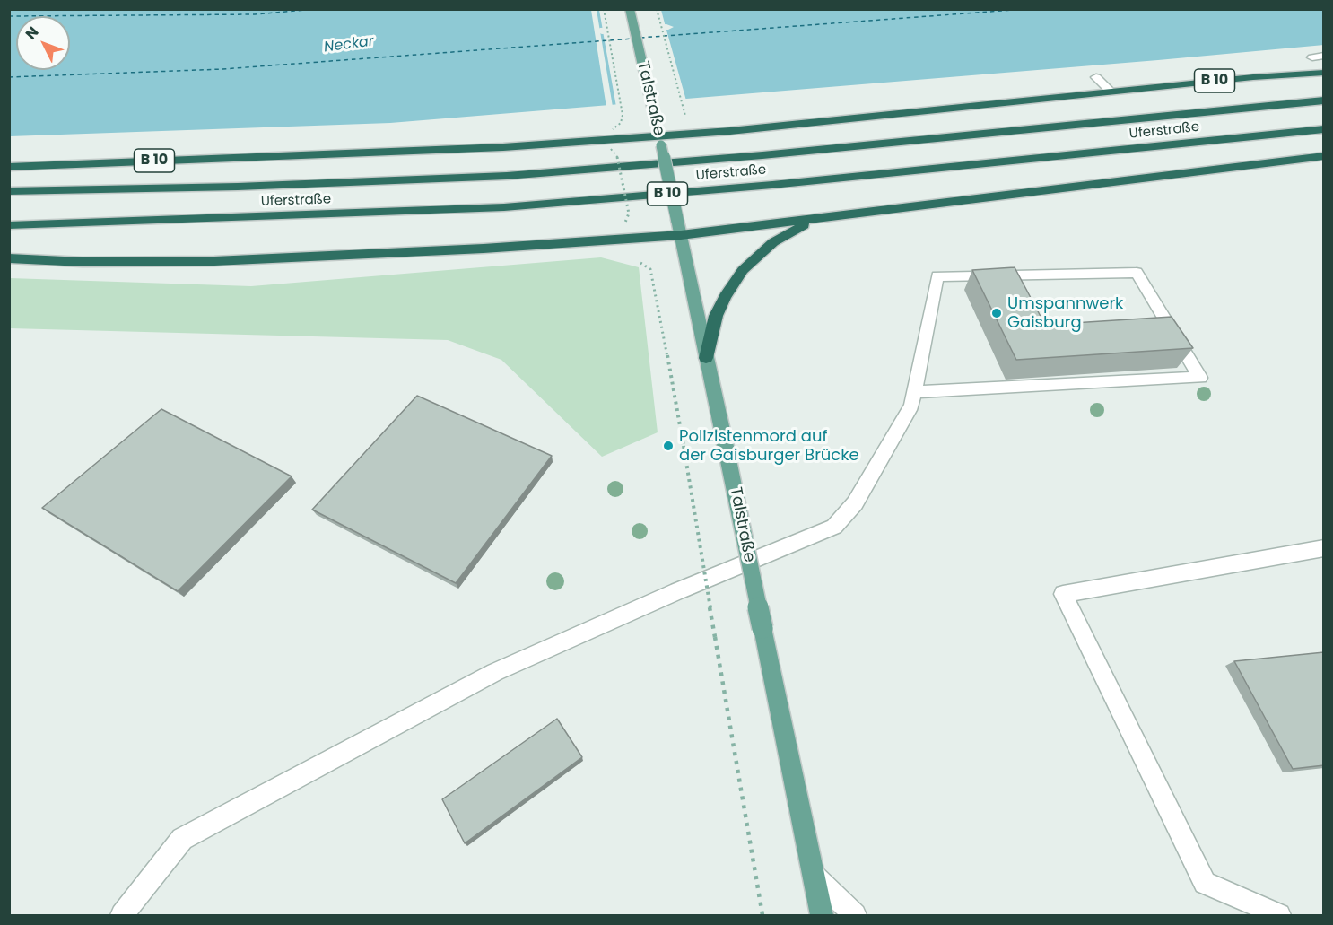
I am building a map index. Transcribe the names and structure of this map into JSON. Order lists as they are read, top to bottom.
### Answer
{
  "streets": {
    "highway": ["B 10", "Uferstraße"],
    "main road": ["Talstraße"]
  },
  "crossings": [
    ["B 10", "Talstraße"]
  ],
  "water": ["Neckar"],
  "places": ["Umspannwerk Gaisburg", "Polizistenmord auf der Gaisburger Brücke"],
  "north": "top left"
}
